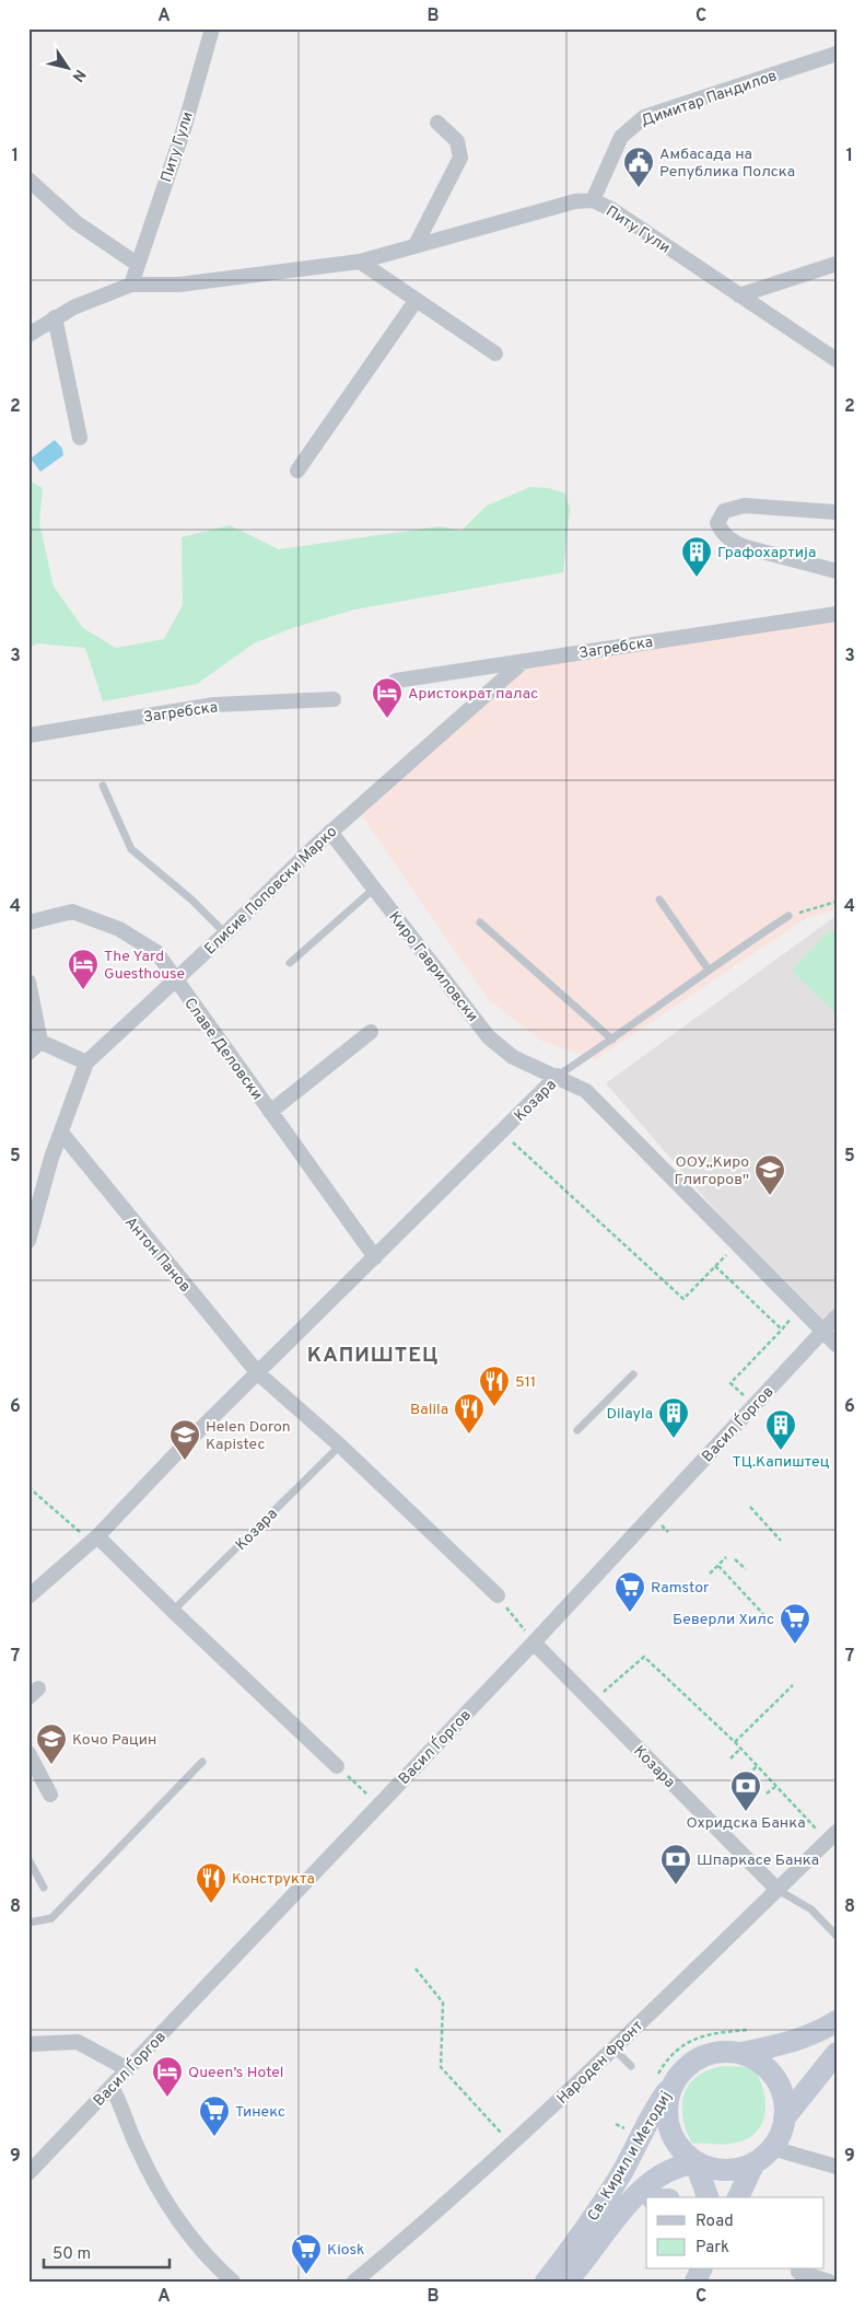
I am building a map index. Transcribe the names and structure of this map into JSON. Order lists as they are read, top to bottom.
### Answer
{
  "streets": {
    "street": [
      "Димитар Пандилов",
      "Питу Гули",
      "Загребска",
      "Елисие Поповски Марко",
      "Киро Гавриловски",
      "Славе Деловски",
      "Козара",
      "Антон Панов",
      "Васил Ѓоргов",
      "Народен Фронт",
      "Св. Кирил и Методиј"
    ]
  },
  "crossings": [
    ["Димитар Пандилов", "Питу Гули"],
    ["Загребска", "Елисие Поповски Марко"],
    ["Елисие Поповски Марко", "Киро Гавриловски"],
    ["Елисие Поповски Марко", "Славе Деловски"],
    ["Елисие Поповски Марко", "Антон Панов"],
    ["Киро Гавриловски", "Козара"],
    ["Славе Деловски", "Козара"],
    ["Козара", "Антон Панов"],
    ["Козара", "Васил Ѓоргов"],
    ["Козара", "Народен Фронт"]
  ],
  "districts": ["КАПИШТЕЦ"],
  "places": {
    "public building": ["Амбасада на Република Полска"],
    "building": ["Графохартија", "Dilayla", "ТЦ.Капиштец"],
    "hotel": ["Аристократ палас", "The Yard Guesthouse", "Queen’s Hotel"],
    "school or university": ["ООУ,,Киро Глигоров''", "Helen Doron Kapistec", "Кочо Рацин"],
    "restaurant": ["511", "Balila", "Конструкта"],
    "supermarket": [
      "Ramstor",
      "Беверли Хилс",
      "Тинекс",
      "Kiosk"
    ],
    "bank": ["Охридска Банка", "Шпаркасе Банка"]
  },
  "legend": ["Road", "Park"],
  "scale_bar": "50 m",
  "north": "bottom right",
  "grid": {
    "columns": ["A", "B", "C"],
    "rows": [
      "1",
      "2",
      "3",
      "4",
      "5",
      "6",
      "7",
      "8",
      "9"
    ]
  }
}
